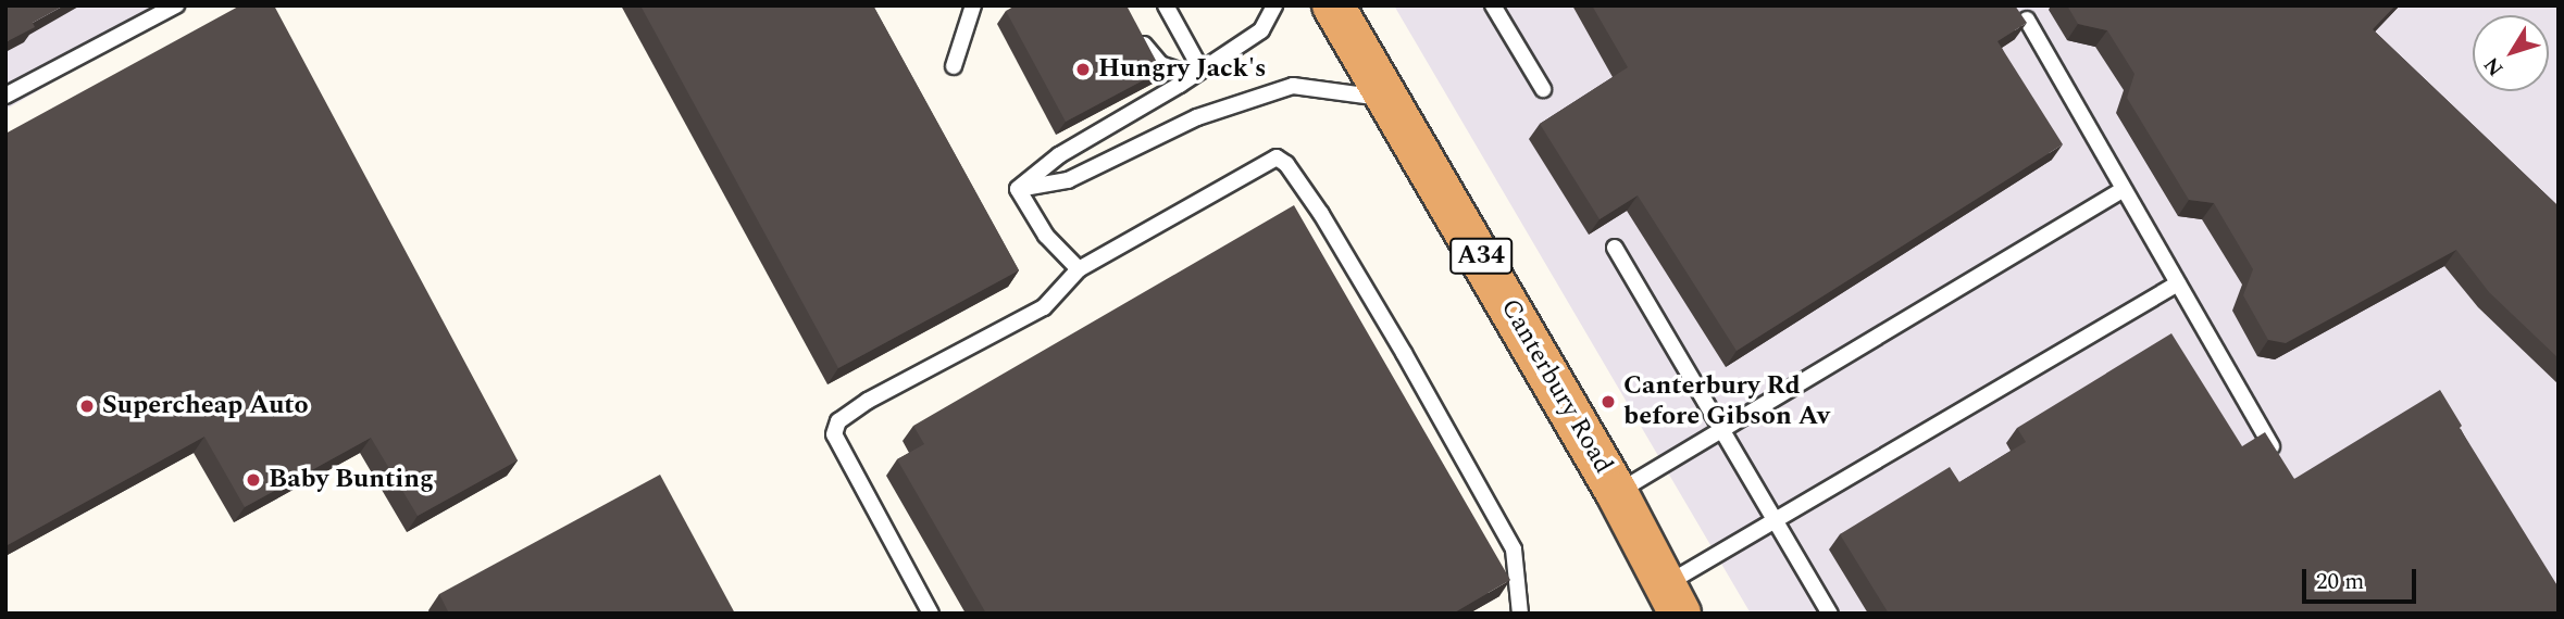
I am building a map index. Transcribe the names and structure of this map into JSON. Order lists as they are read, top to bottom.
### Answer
{
  "streets": {
    "highway": ["A34", "Canterbury Road"]
  },
  "places": [
    "Hungry Jack's",
    "Canterbury Rd before Gibson Av",
    "Supercheap Auto",
    "Baby Bunting"
  ],
  "scale_bar": "20 m",
  "north": "bottom left"
}
